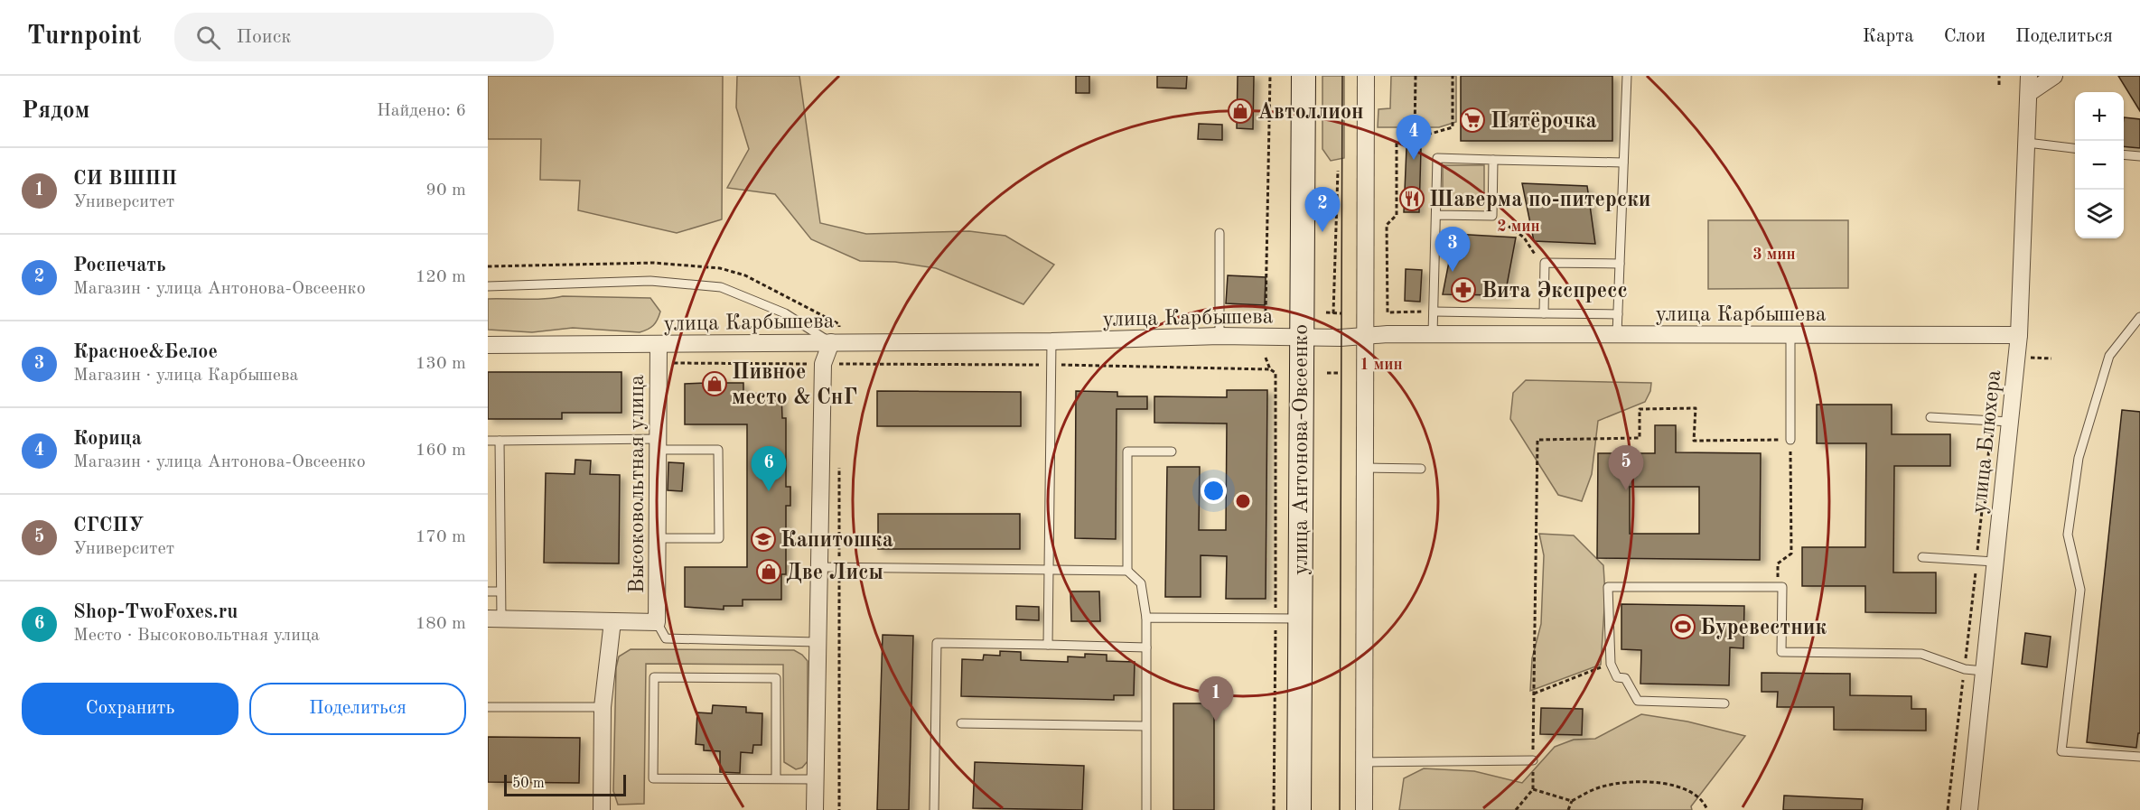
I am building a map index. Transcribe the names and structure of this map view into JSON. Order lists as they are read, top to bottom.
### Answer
{
  "streets": {
    "main road": ["улица Антонова-Овсеенко"],
    "street": ["улица Карбышева", "улица Блюхера", "Высоковольтная улица"]
  },
  "crossings": [
    ["улица Карбышева", "улица Блюхера"],
    ["улица Карбышева", "улица Антонова-Овсеенко"],
    ["улица Карбышева", "Высоковольтная улица"]
  ],
  "places": {
    "shop": ["Автоллион", "Пивное место & СнГ", "Две Лисы"],
    "supermarket": ["Пятёрочка"],
    "restaurant": ["Шаверма по-питерски"],
    "pharmacy": ["Вита Экспресс"],
    "school or university": ["Капитошка"],
    "sports": ["Буревестник"]
  },
  "scale_bar": "50 m",
  "page": {
    "header": "Turnpoint",
    "search": "Поиск",
    "nav": ["Карта", "Слои", "Поделиться"],
    "heading": ["Рядом", "Найдено: 6"],
    "map_buttons": ["+", "−"],
    "pins": [
      "4",
      "2",
      "3",
      "5",
      "6",
      "1"
    ],
    "list": [
      {
        "mark": "1",
        "name": "СИ ВШПП",
        "note": "Университет",
        "value": "90 m"
      },
      {
        "mark": "2",
        "name": "Роспечать",
        "note": "Магазин · улица Антонова-Овсеенко",
        "value": "120 m"
      },
      {
        "mark": "3",
        "name": "Красное&Белое",
        "note": "Магазин · улица Карбышева",
        "value": "130 m"
      },
      {
        "mark": "4",
        "name": "Корица",
        "note": "Магазин · улица Антонова-Овсеенко",
        "value": "160 m"
      },
      {
        "mark": "5",
        "name": "СГСПУ",
        "note": "Университет",
        "value": "170 m"
      },
      {
        "mark": "6",
        "name": "Shop-TwoFoxes.ru",
        "note": "Место · Высоковольтная улица",
        "value": "180 m"
      }
    ],
    "buttons": ["Сохранить", "Поделиться"],
    "scale": "50 m"
  },
  "rings": ["2 мин", "3 мин", "1 мин"]
}
